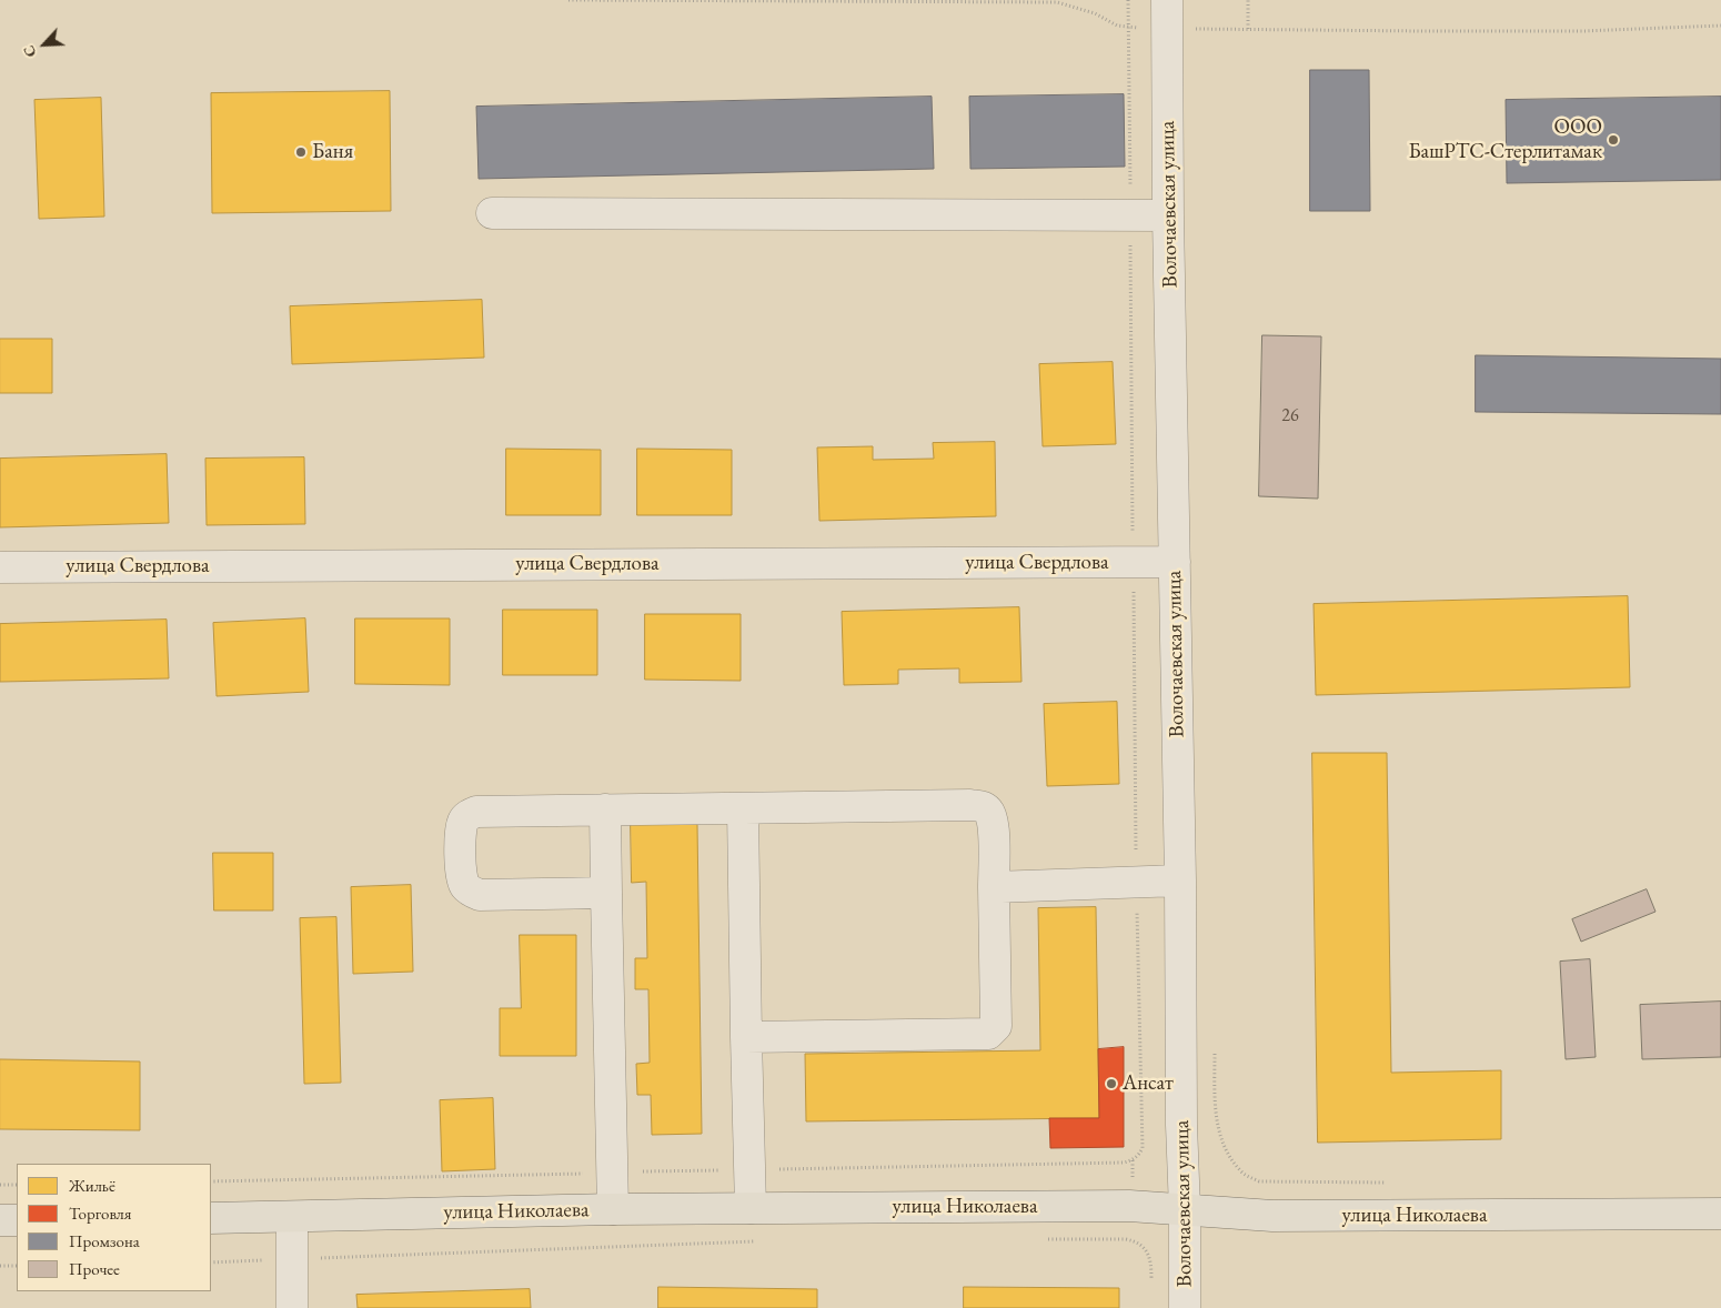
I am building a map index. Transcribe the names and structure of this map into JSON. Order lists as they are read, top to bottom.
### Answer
{
  "streets": {
    "main road": ["улица Николаева"],
    "street": ["Волочаевская улица", "улица Свердлова"]
  },
  "crossings": [
    ["Волочаевская улица", "улица Свердлова"],
    ["Волочаевская улица", "улица Николаева"]
  ],
  "places": ["ООО БашРТС-Стерлитамак", "Баня", "Ансат"],
  "house_numbers": ["26"],
  "legend": [
    "Жильё",
    "Торговля",
    "Промзона",
    "Прочее"
  ],
  "north": "bottom left"
}
